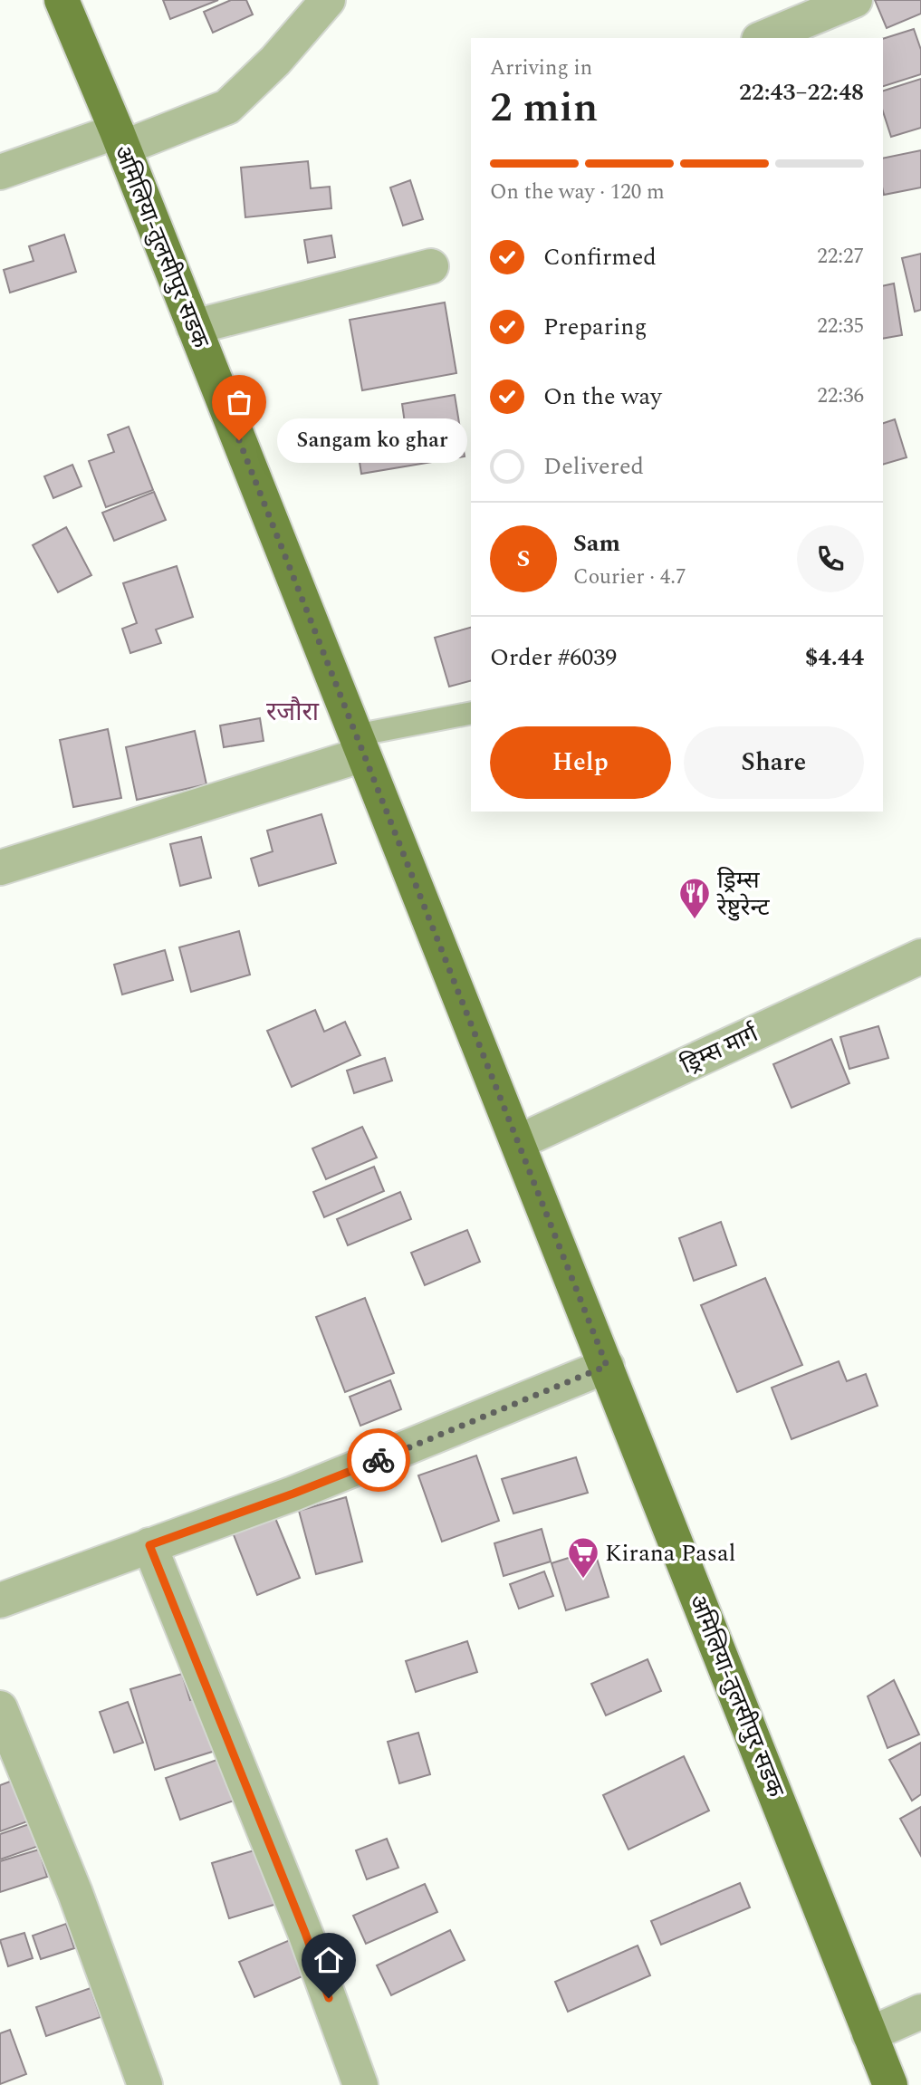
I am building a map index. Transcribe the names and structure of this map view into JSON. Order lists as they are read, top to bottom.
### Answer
{
  "streets": {
    "main road": ["अमिलिया-तुलसीपुर सडक"],
    "street": ["ड्रिम्स मार्ग"]
  },
  "crossings": [
    ["अमिलिया-तुलसीपुर सडक", "ड्रिम्स मार्ग"]
  ],
  "districts": ["रजौरा"],
  "places": {
    "other": ["Sangam ko ghar"],
    "restaurant": ["ड्रिम्स रेष्टुरेन्ट"],
    "supermarket": ["Kirana Pasal"]
  },
  "page": {
    "heading": ["2 min", "Arriving in", "22:43–22:48"],
    "panel": [
      "Sam",
      "Courier · 4.7",
      "Order #6039",
      "$4.44"
    ],
    "bar": "On the way · 120 m",
    "list": [
      ["Confirmed", "22:27"],
      ["Preparing", "22:35"],
      ["On the way", "22:36"],
      "Delivered"
    ],
    "bubble": "Sangam ko ghar",
    "round": "S",
    "buttons": ["Help", "Share"]
  }
}
